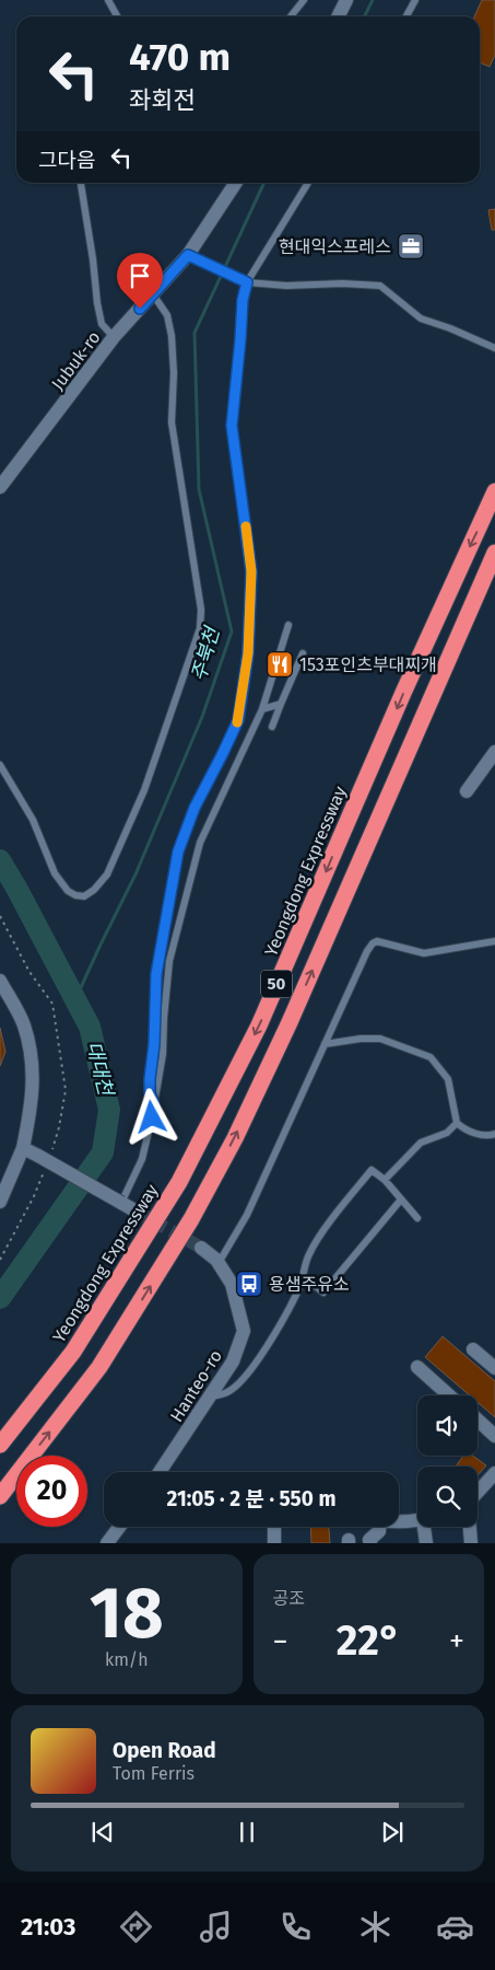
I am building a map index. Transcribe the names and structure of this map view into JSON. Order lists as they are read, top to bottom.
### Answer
{
  "streets": {
    "highway": ["Yeongdong Expressway", "50"],
    "street": ["Jubuk-ro", "Hanteo-ro"]
  },
  "water": ["주북천", "대대천"],
  "places": {
    "office": ["현대익스프레스"],
    "restaurant": ["153포인츠부대찌개"],
    "bus stop": ["용샘주유소"]
  },
  "page": {
    "turn": ["470 m", "좌회전"],
    "then": "그다음",
    "limit": "20",
    "trip": "21:05 · 2 분 · 550 m",
    "tile": [
      ["18", "km/h"],
      "공조"
    ],
    "heat": ["−", "22°", "+"],
    "song": ["Open Road", "Tom Ferris"],
    "tabs": "21:03"
  }
}
